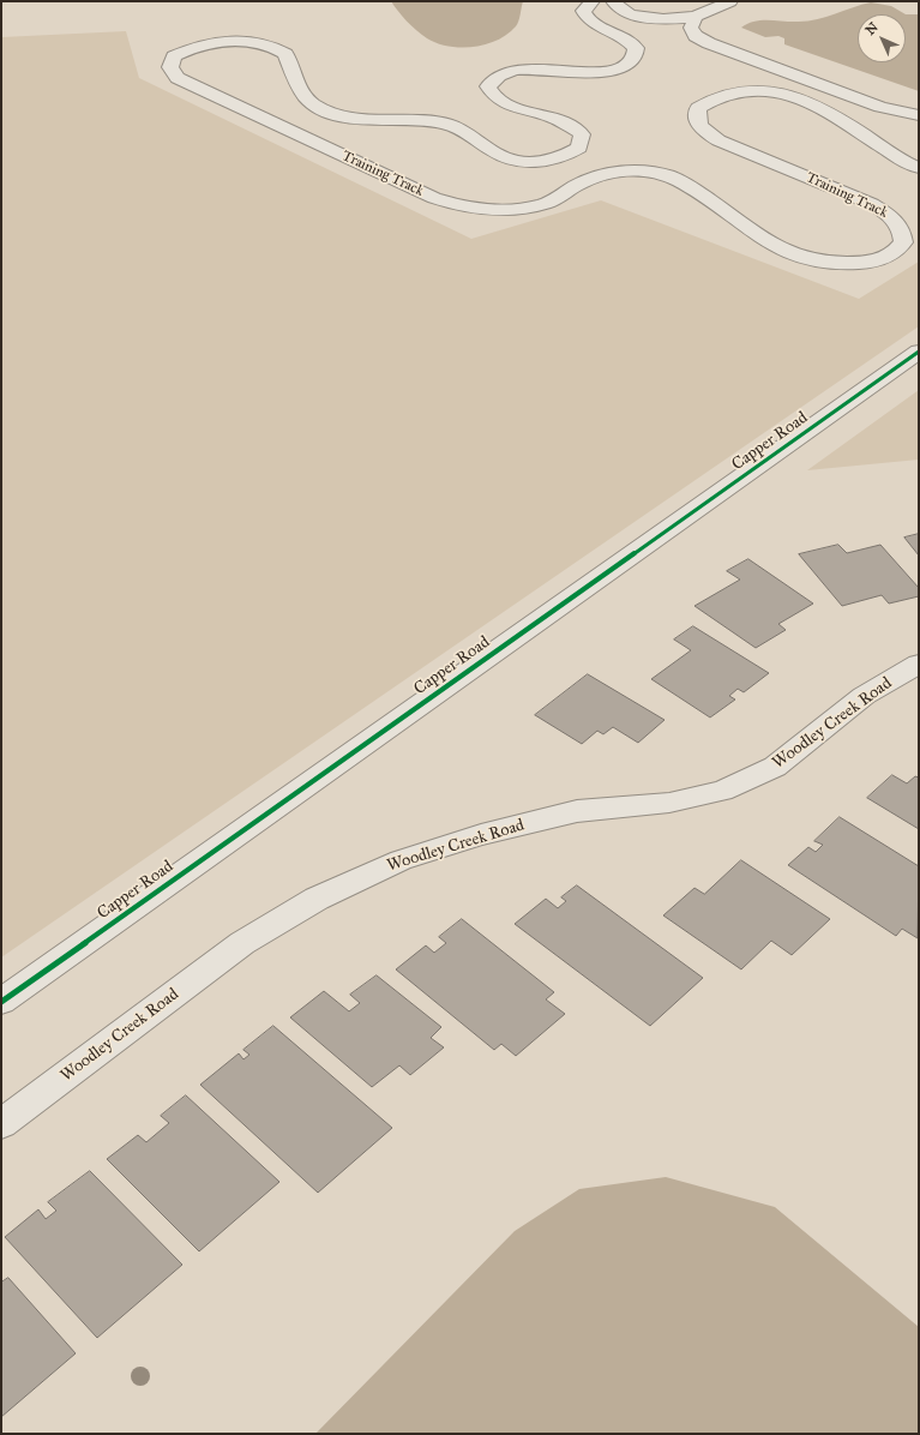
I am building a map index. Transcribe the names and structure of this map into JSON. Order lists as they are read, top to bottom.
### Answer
{
  "streets": {
    "street": ["Training Track", "Capper Road", "Woodley Creek Road"]
  },
  "north": "top left"
}
